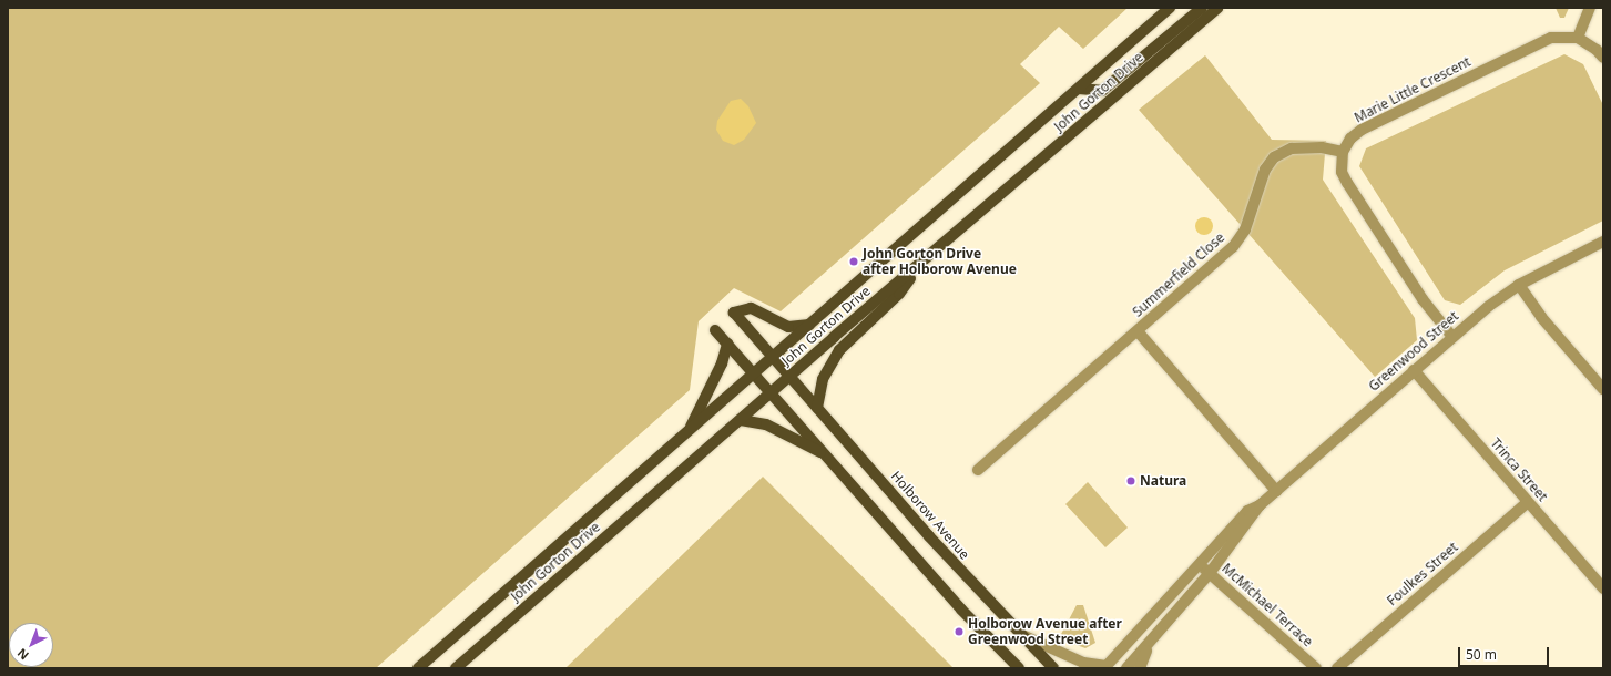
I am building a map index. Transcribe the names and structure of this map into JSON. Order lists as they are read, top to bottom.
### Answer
{
  "streets": {
    "main road": ["John Gorton Drive", "Holborow Avenue"],
    "street": [
      "Marie Little Crescent",
      "Summerfield Close",
      "Greenwood Street",
      "Trinca Street",
      "Foulkes Street",
      "McMichael Terrace"
    ]
  },
  "crossings": [
    ["Marie Little Crescent", "Summerfield Close"],
    ["John Gorton Drive", "Holborow Avenue"],
    ["Summerfield Close", "Greenwood Street"],
    ["Greenwood Street", "Trinca Street"],
    ["Greenwood Street", "McMichael Terrace"],
    ["Trinca Street", "Foulkes Street"]
  ],
  "places": ["John Gorton Drive after Holborow Avenue", "Natura", "Holborow Avenue after Greenwood Street"],
  "scale_bar": "50 m",
  "north": "bottom left"
}
